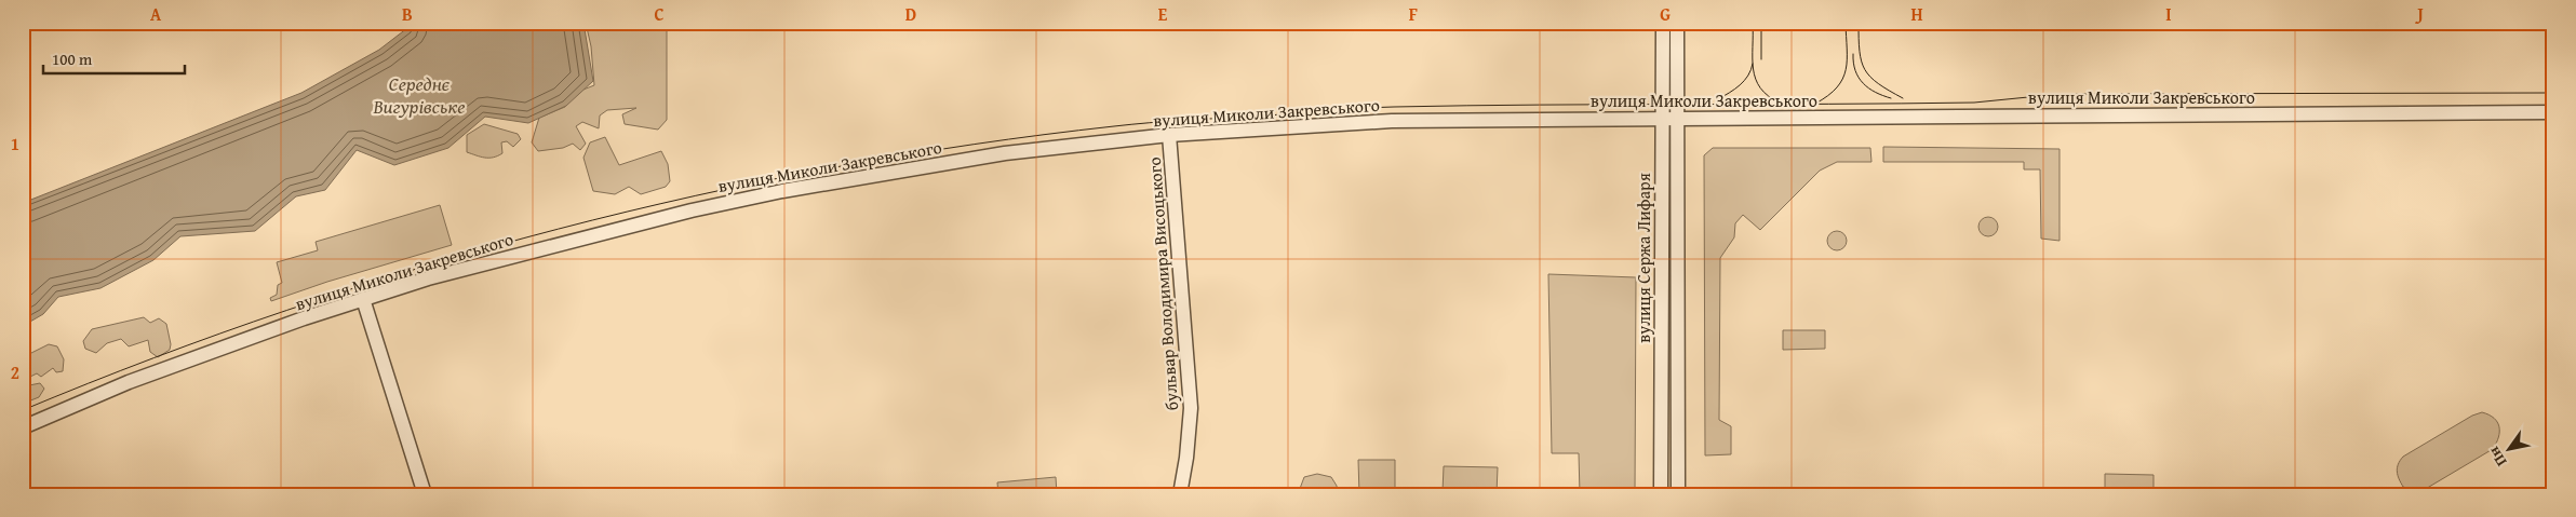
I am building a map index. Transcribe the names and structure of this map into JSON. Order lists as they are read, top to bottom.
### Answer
{
  "streets": {
    "street": ["вулиця Миколи Закревського", "вулиця Сержа Лифаря", "бульвар Володимира Висоцького"]
  },
  "crossings": [
    ["вулиця Миколи Закревського", "вулиця Сержа Лифаря"],
    ["вулиця Миколи Закревського", "бульвар Володимира Висоцького"]
  ],
  "water": ["Середнє Вигурівське"],
  "scale_bar": "100 m",
  "north": "bottom left",
  "grid": {
    "columns": [
      "A",
      "B",
      "C",
      "D",
      "E",
      "F",
      "G",
      "H",
      "I",
      "J"
    ],
    "rows": ["1", "2"]
  }
}
